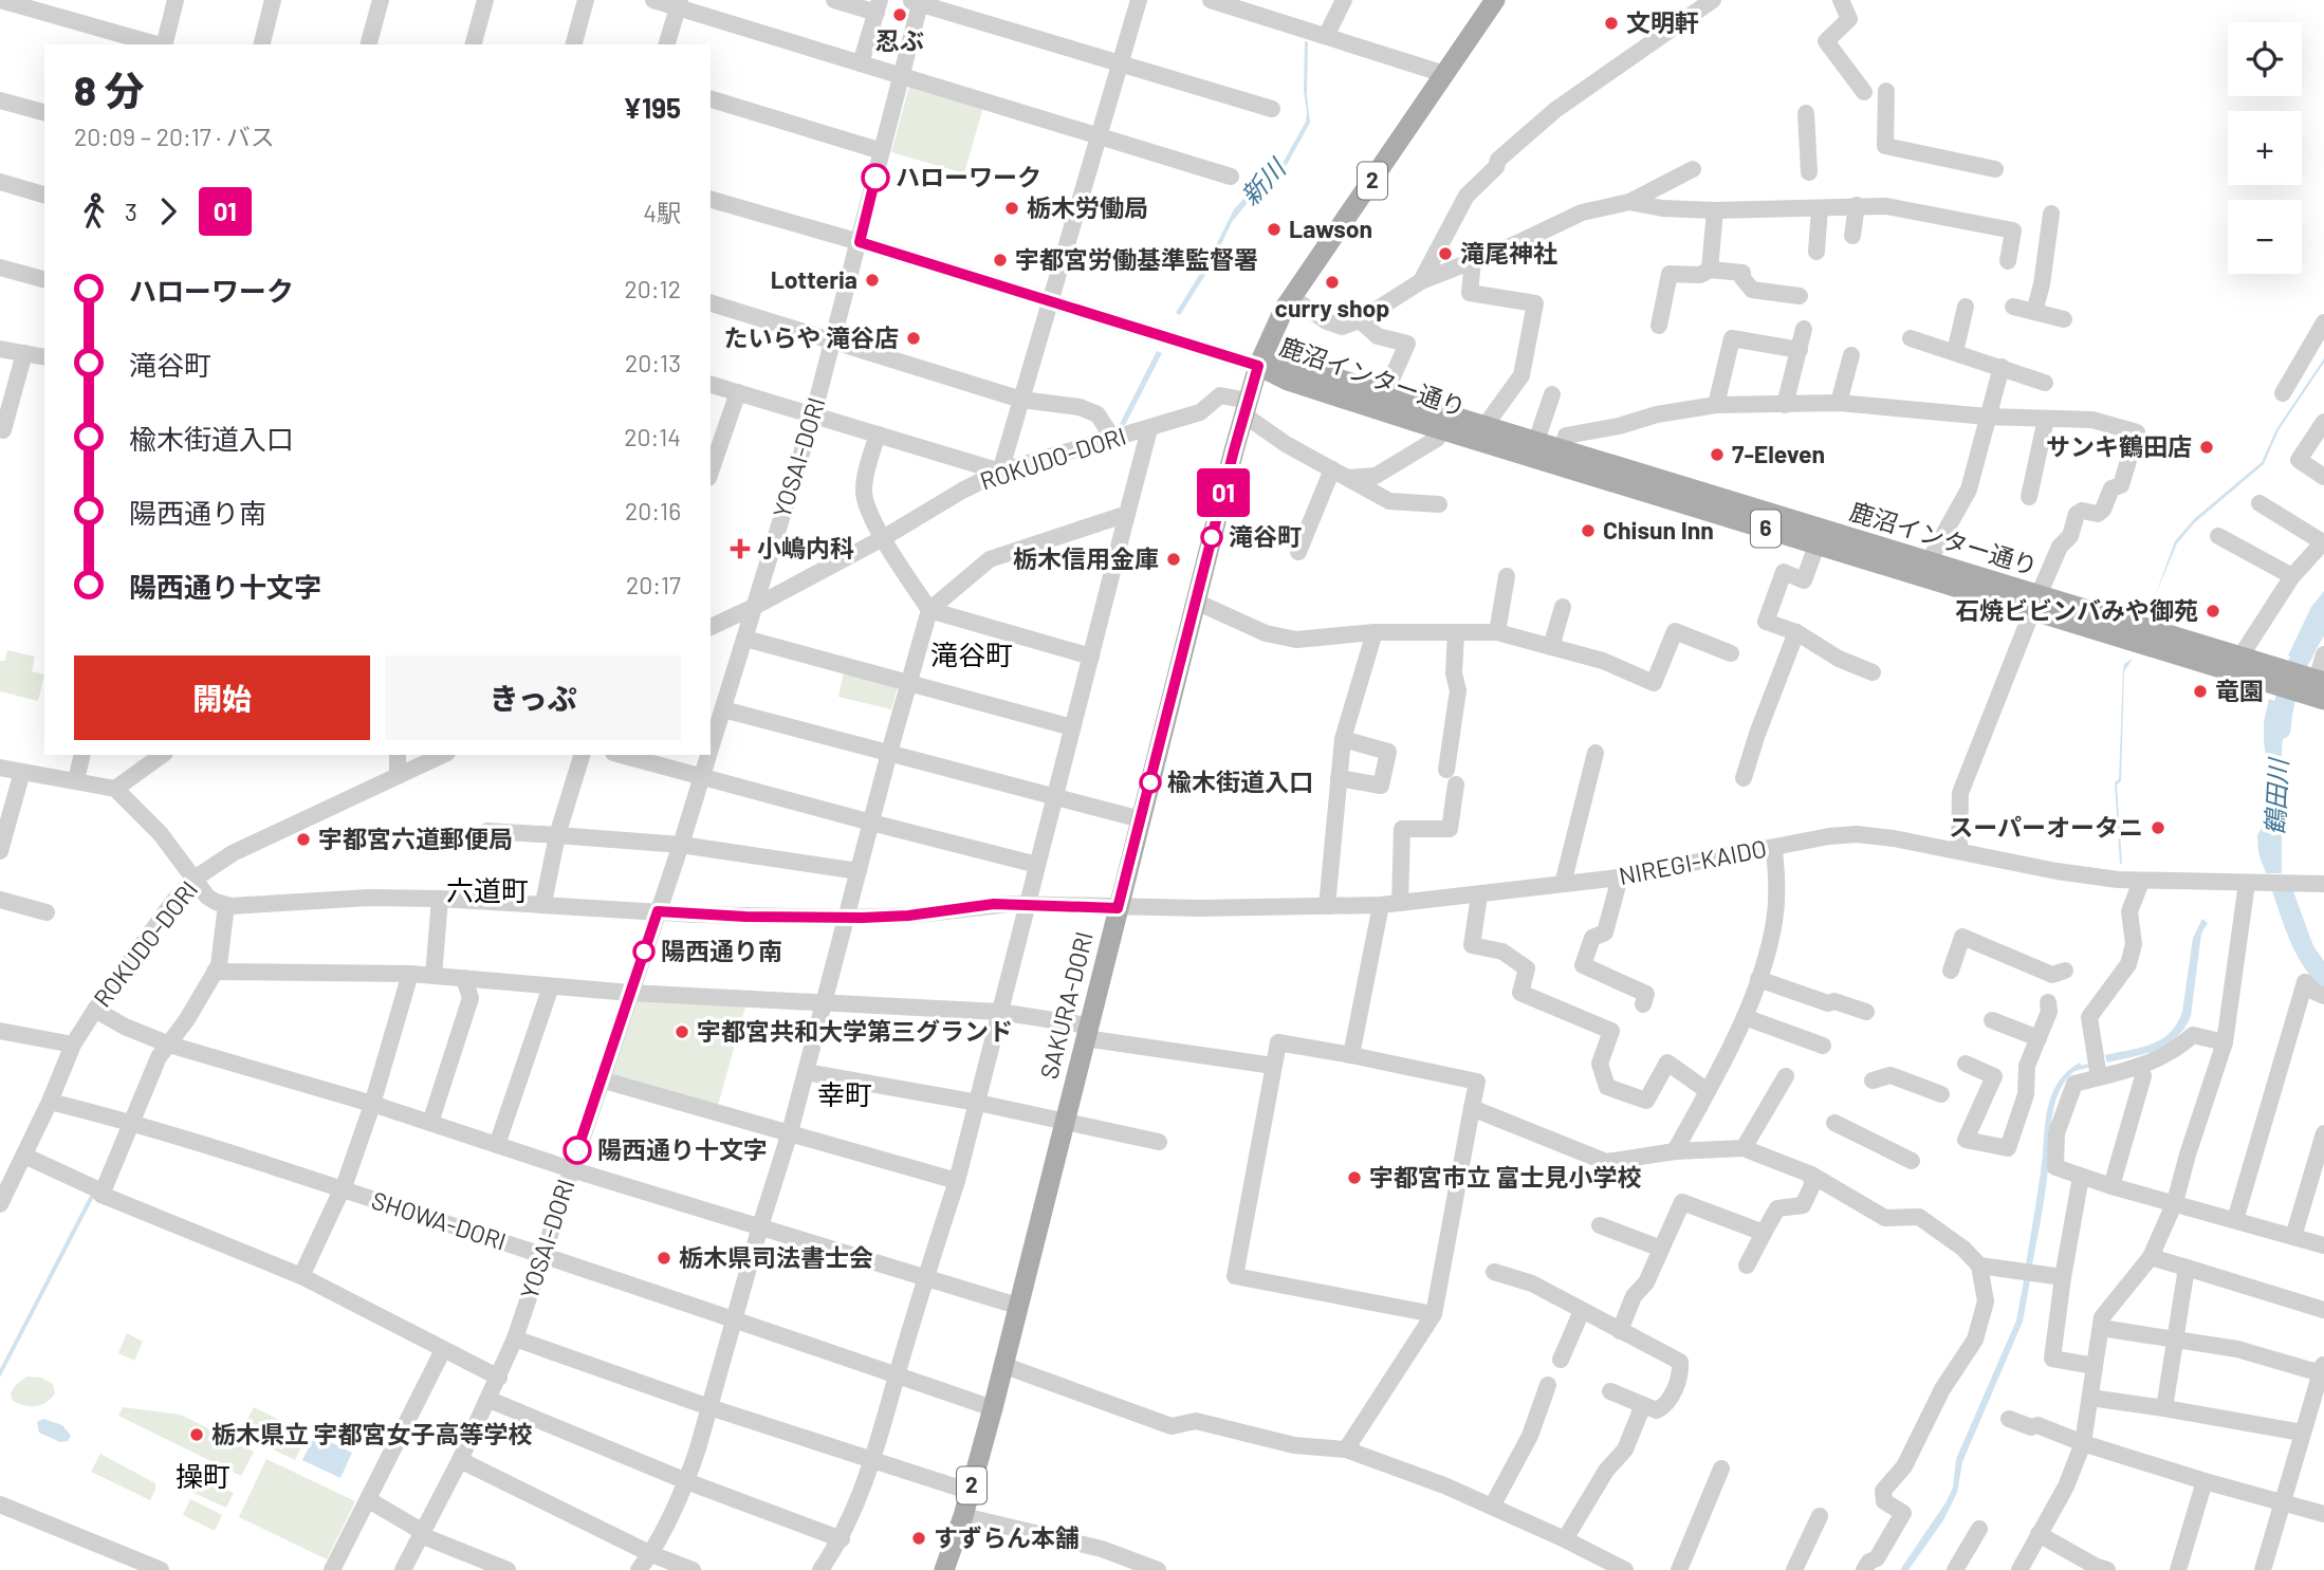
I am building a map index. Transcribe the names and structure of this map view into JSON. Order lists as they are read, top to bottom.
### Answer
{
  "streets": {
    "main road": [
      "2",
      "鹿沼インター通り",
      "6",
      "SAKURA-DORI"
    ],
    "street": [
      "YOSAI-DORI",
      "ROKUDO-DORI",
      "NIREGI-KAIDO",
      "SHOWA-DORI"
    ]
  },
  "crossings": [
    ["2", "鹿沼インター通り"],
    ["2", "SAKURA-DORI"],
    ["鹿沼インター通り", "SAKURA-DORI"],
    ["YOSAI-DORI", "ROKUDO-DORI"],
    ["YOSAI-DORI", "NIREGI-KAIDO"],
    ["YOSAI-DORI", "SHOWA-DORI"],
    ["ROKUDO-DORI", "SAKURA-DORI"],
    ["ROKUDO-DORI", "SHOWA-DORI"],
    ["NIREGI-KAIDO", "SAKURA-DORI"],
    ["SAKURA-DORI", "SHOWA-DORI"]
  ],
  "districts": [
    "滝谷町",
    "六道町",
    "幸町",
    "操町"
  ],
  "water": ["新川", "鶴田川"],
  "places": {
    "other": [
      "忍ぶ",
      "文明軒",
      "ハローワーク",
      "栃木労働局",
      "Lawson",
      "滝尾神社",
      "宇都宮労働基準監督署",
      "Lotteria",
      "curry shop",
      "たいらや 滝谷店",
      "サンキ鶴田店",
      "7-Eleven",
      "Chisun Inn",
      "滝谷町",
      "栃木信用金庫",
      "石焼ビビンバみや御苑",
      "竜園",
      "楡木街道入口",
      "スーパーオータニ",
      "宇都宮六道郵便局",
      "陽西通り南",
      "宇都宮共和大学第三グランド",
      "陽西通り十文字",
      "宇都宮市立 富士見小学校",
      "栃木県司法書士会",
      "栃木県立 宇都宮女子高等学校",
      "すずらん本舗"
    ],
    "health": ["小嶋内科"]
  },
  "lines": ["bus line 01"],
  "page": {
    "on_map": "01",
    "map_buttons": ["+", "−"],
    "heading": ["8 分", "20:09 – 20:17 · バス", "¥195"],
    "legs": ["3", "01", "4駅"],
    "list": [
      {
        "name": "ハローワーク",
        "value": "20:12"
      },
      {
        "name": "滝谷町",
        "value": "20:13"
      },
      {
        "name": "楡木街道入口",
        "value": "20:14"
      },
      {
        "name": "陽西通り南",
        "value": "20:16"
      },
      {
        "name": "陽西通り十文字",
        "value": "20:17"
      }
    ],
    "buttons": ["開始", "きっぷ"]
  }
}
